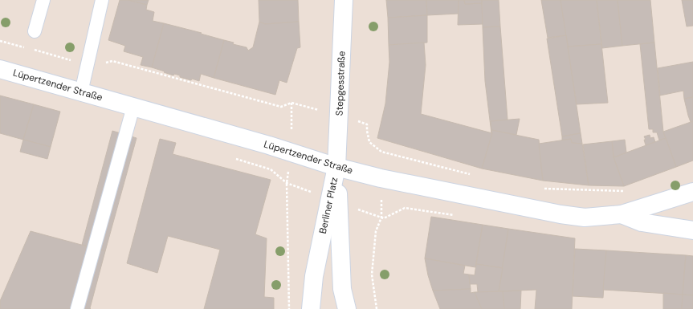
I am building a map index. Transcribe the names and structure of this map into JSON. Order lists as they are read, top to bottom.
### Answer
{
  "streets": {
    "street": ["Stepgesstraße", "Lüpertzender Straße", "Berliner Platz"]
  },
  "crossings": [
    ["Stepgesstraße", "Lüpertzender Straße"],
    ["Stepgesstraße", "Berliner Platz"],
    ["Lüpertzender Straße", "Berliner Platz"]
  ]
}
